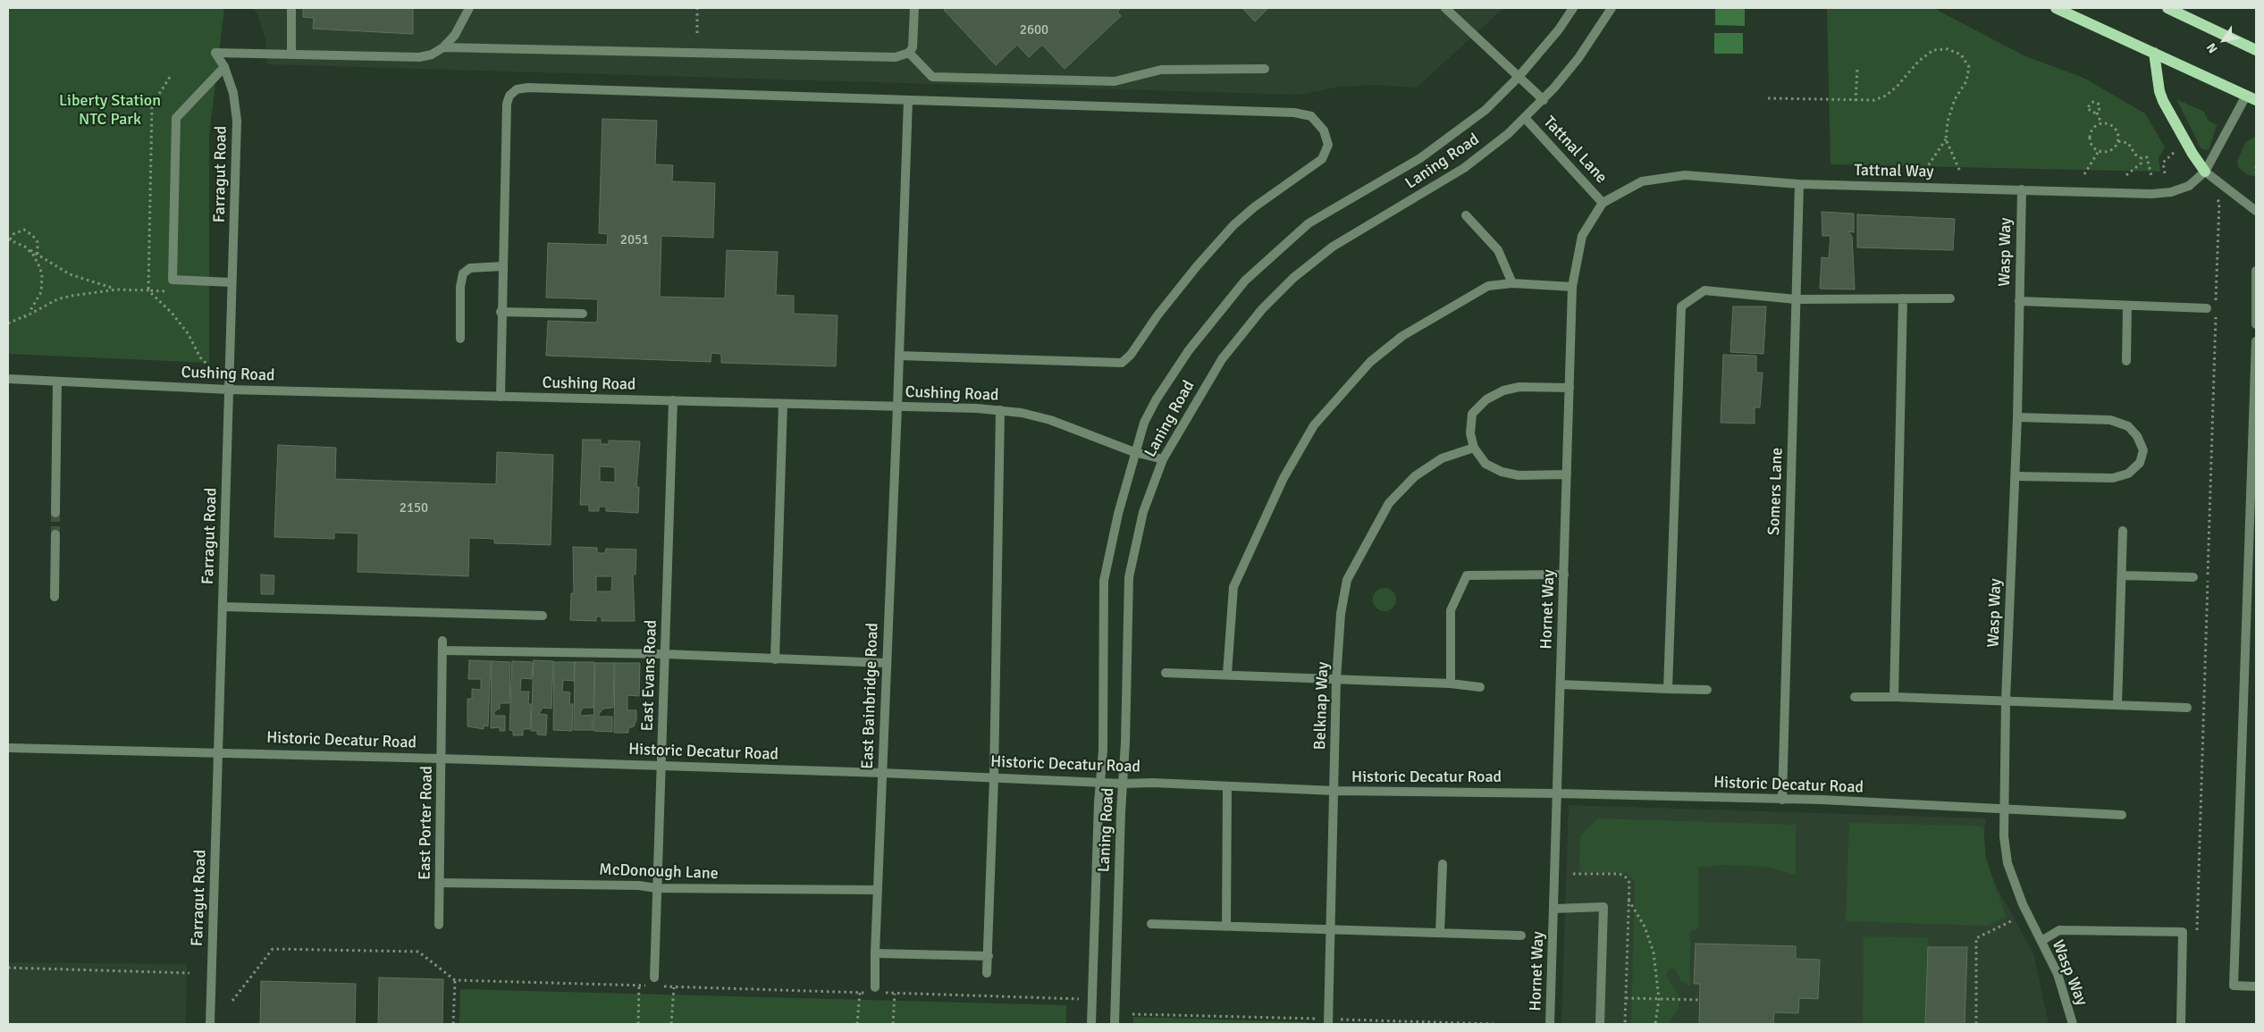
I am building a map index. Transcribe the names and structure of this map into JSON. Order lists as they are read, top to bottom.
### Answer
{
  "streets": {
    "street": [
      "Tattnal Lane",
      "Laning Road",
      "Tattnal Way",
      "Farragut Road",
      "Wasp Way",
      "Cushing Road",
      "Somers Lane",
      "Hornet Way",
      "East Evans Road",
      "East Bainbridge Road",
      "Belknap Way",
      "Historic Decatur Road",
      "East Porter Road",
      "McDonough Lane"
    ]
  },
  "crossings": [
    ["Tattnal Lane", "Laning Road"],
    ["Tattnal Lane", "Tattnal Way"],
    ["Tattnal Lane", "Hornet Way"],
    ["Laning Road", "Cushing Road"],
    ["Laning Road", "Historic Decatur Road"],
    ["Tattnal Way", "Wasp Way"],
    ["Tattnal Way", "Somers Lane"],
    ["Tattnal Way", "Hornet Way"],
    ["Farragut Road", "Cushing Road"],
    ["Farragut Road", "Historic Decatur Road"],
    ["Wasp Way", "Historic Decatur Road"],
    ["Cushing Road", "East Evans Road"],
    ["Cushing Road", "East Bainbridge Road"],
    ["Somers Lane", "Historic Decatur Road"],
    ["Hornet Way", "Belknap Way"],
    ["Hornet Way", "Historic Decatur Road"],
    ["East Evans Road", "Historic Decatur Road"],
    ["East Evans Road", "McDonough Lane"],
    ["East Bainbridge Road", "Historic Decatur Road"],
    ["East Bainbridge Road", "McDonough Lane"],
    ["Belknap Way", "Historic Decatur Road"],
    ["Historic Decatur Road", "East Porter Road"],
    ["East Porter Road", "McDonough Lane"]
  ],
  "parks": ["Liberty Station NTC Park"],
  "house_numbers": ["2600", "2051", "2150"],
  "north": "bottom left"
}
